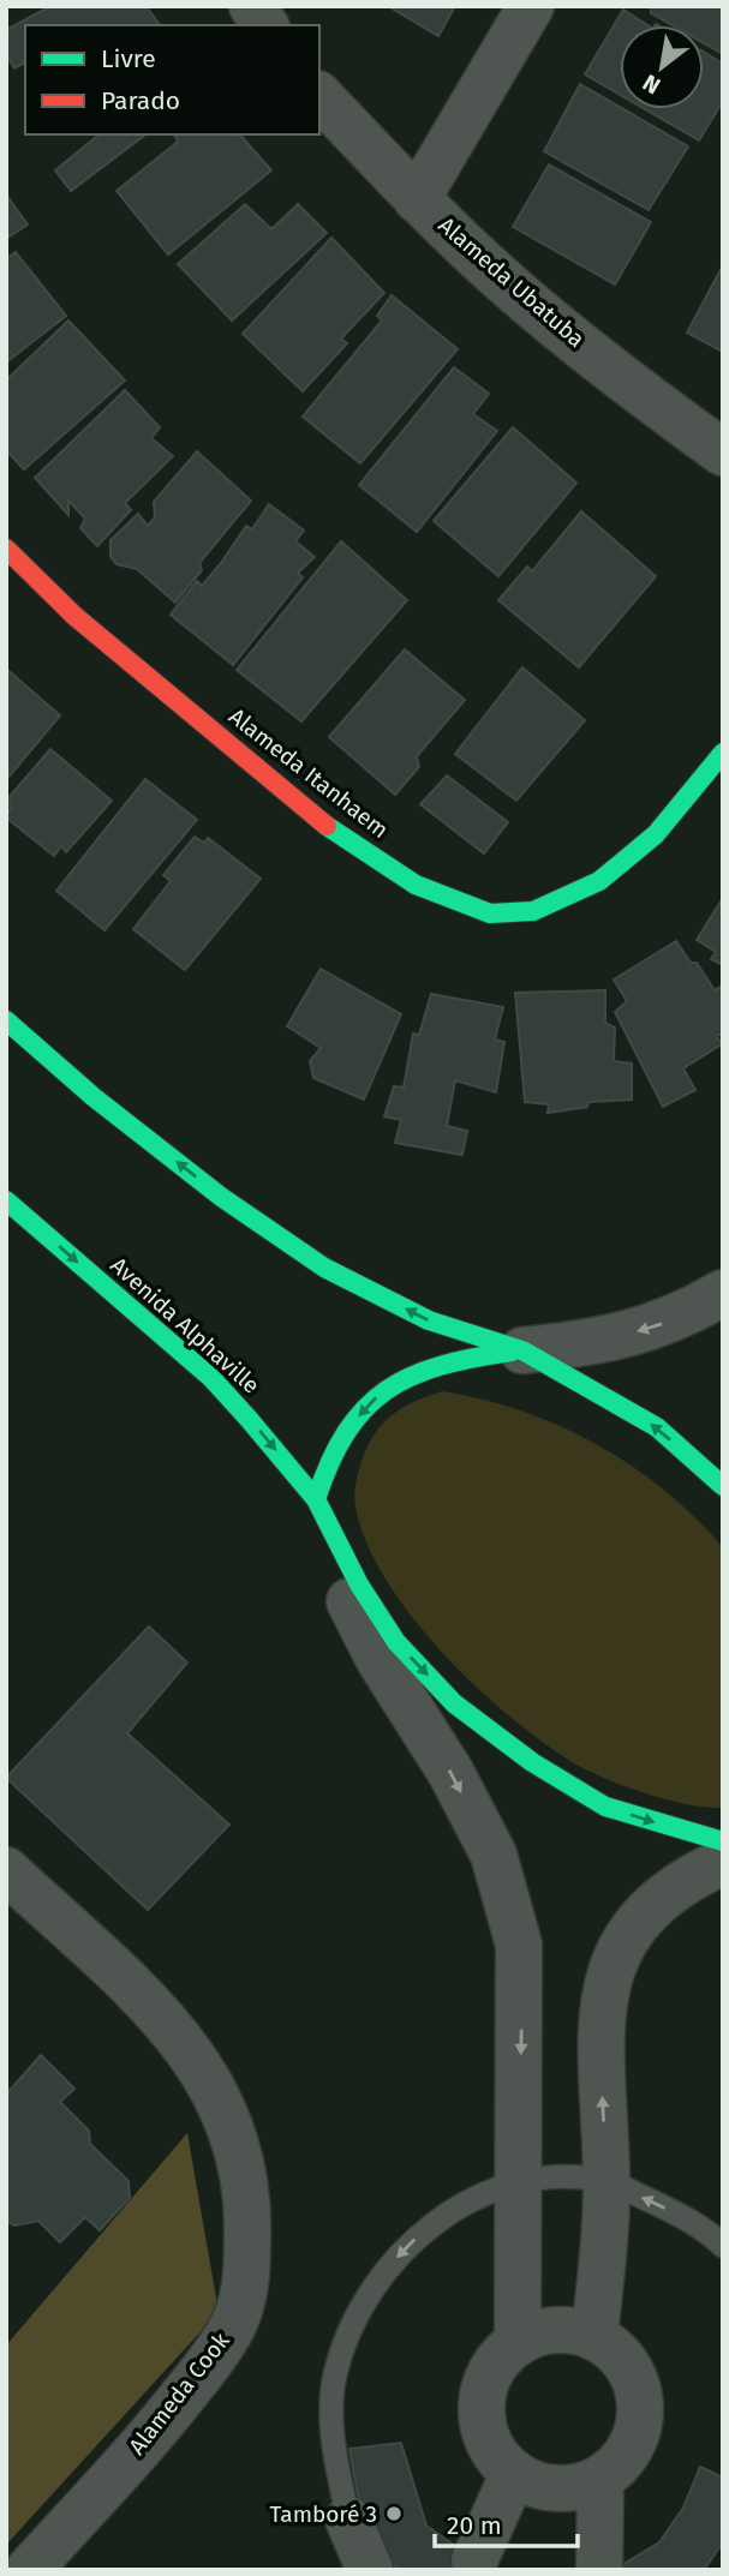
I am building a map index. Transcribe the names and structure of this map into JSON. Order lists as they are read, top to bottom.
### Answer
{
  "streets": {
    "main road": ["Alameda Itanhaem", "Avenida Alphaville"],
    "street": ["Alameda Ubatuba", "Alameda Cook"]
  },
  "places": ["Tamboré 3"],
  "legend": ["Livre", "Parado"],
  "scale_bar": "20 m",
  "north": "bottom left"
}
